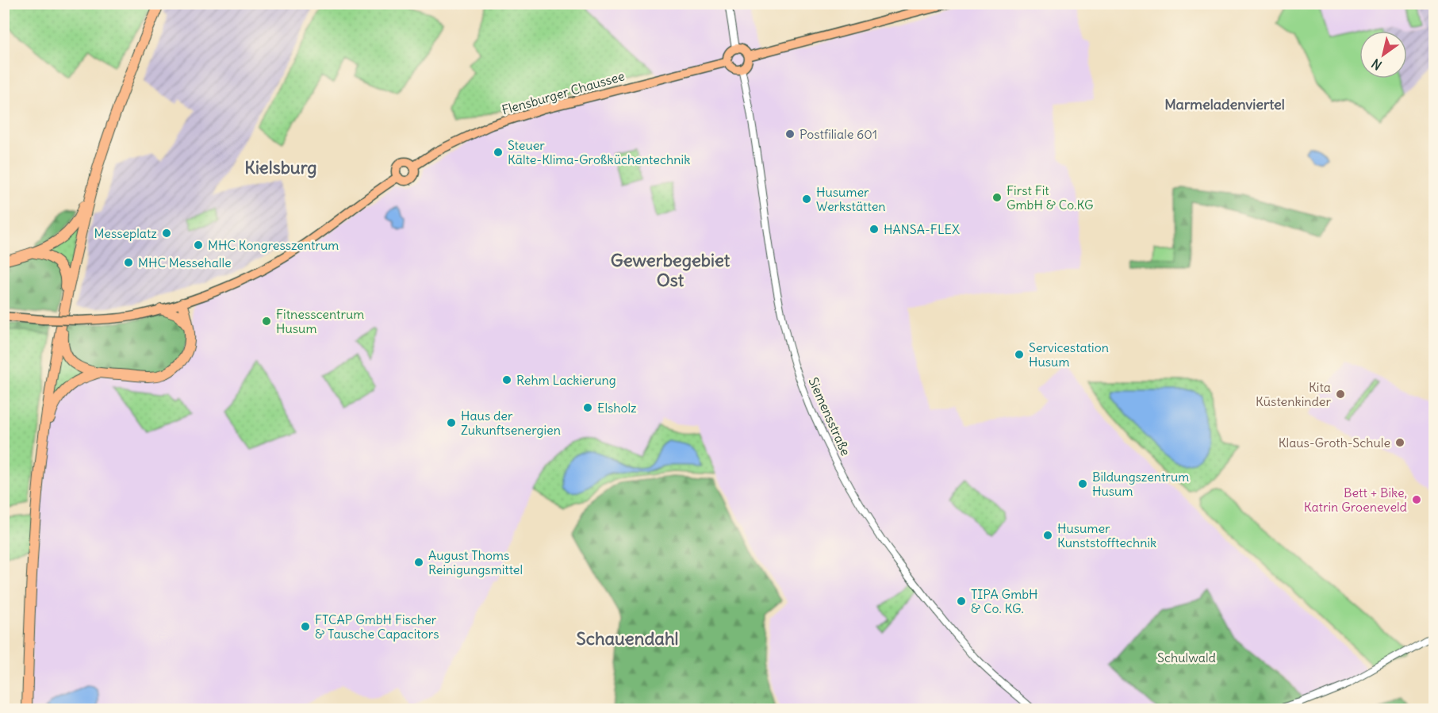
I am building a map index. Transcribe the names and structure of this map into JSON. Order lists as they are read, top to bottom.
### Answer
{
  "streets": {
    "main road": ["Flensburger Chaussee"],
    "street": ["Siemensstraße"]
  },
  "crossings": [
    ["Flensburger Chaussee", "Siemensstraße"]
  ],
  "districts": [
    "Marmeladenviertel",
    "Kielsburg",
    "Gewerbegebiet Ost",
    "Schauendahl"
  ],
  "parks": ["Schulwald"],
  "places": [
    "Postfiliale 601",
    "Steuer Kälte-Klima-Großküchentechnik",
    "First Fit GmbH & Co.KG",
    "Husumer Werkstätten",
    "HANSA-FLEX",
    "Messeplatz",
    "MHC Kongresszentrum",
    "MHC Messehalle",
    "Fitnesscentrum Husum",
    "Servicestation Husum",
    "Rehm Lackierung",
    "Kita Küstenkinder",
    "Elsholz",
    "Haus der Zukunftsenergien",
    "Klaus-Groth-Schule",
    "Bildungszentrum Husum",
    "Bett + Bike, Katrin Groeneveld",
    "Husumer Kunststofftechnik",
    "August Thoms Reinigungsmittel",
    "TIPA GmbH & Co. KG.",
    "FTCAP GmbH Fischer & Tausche Capacitors"
  ],
  "north": "bottom left"
}
